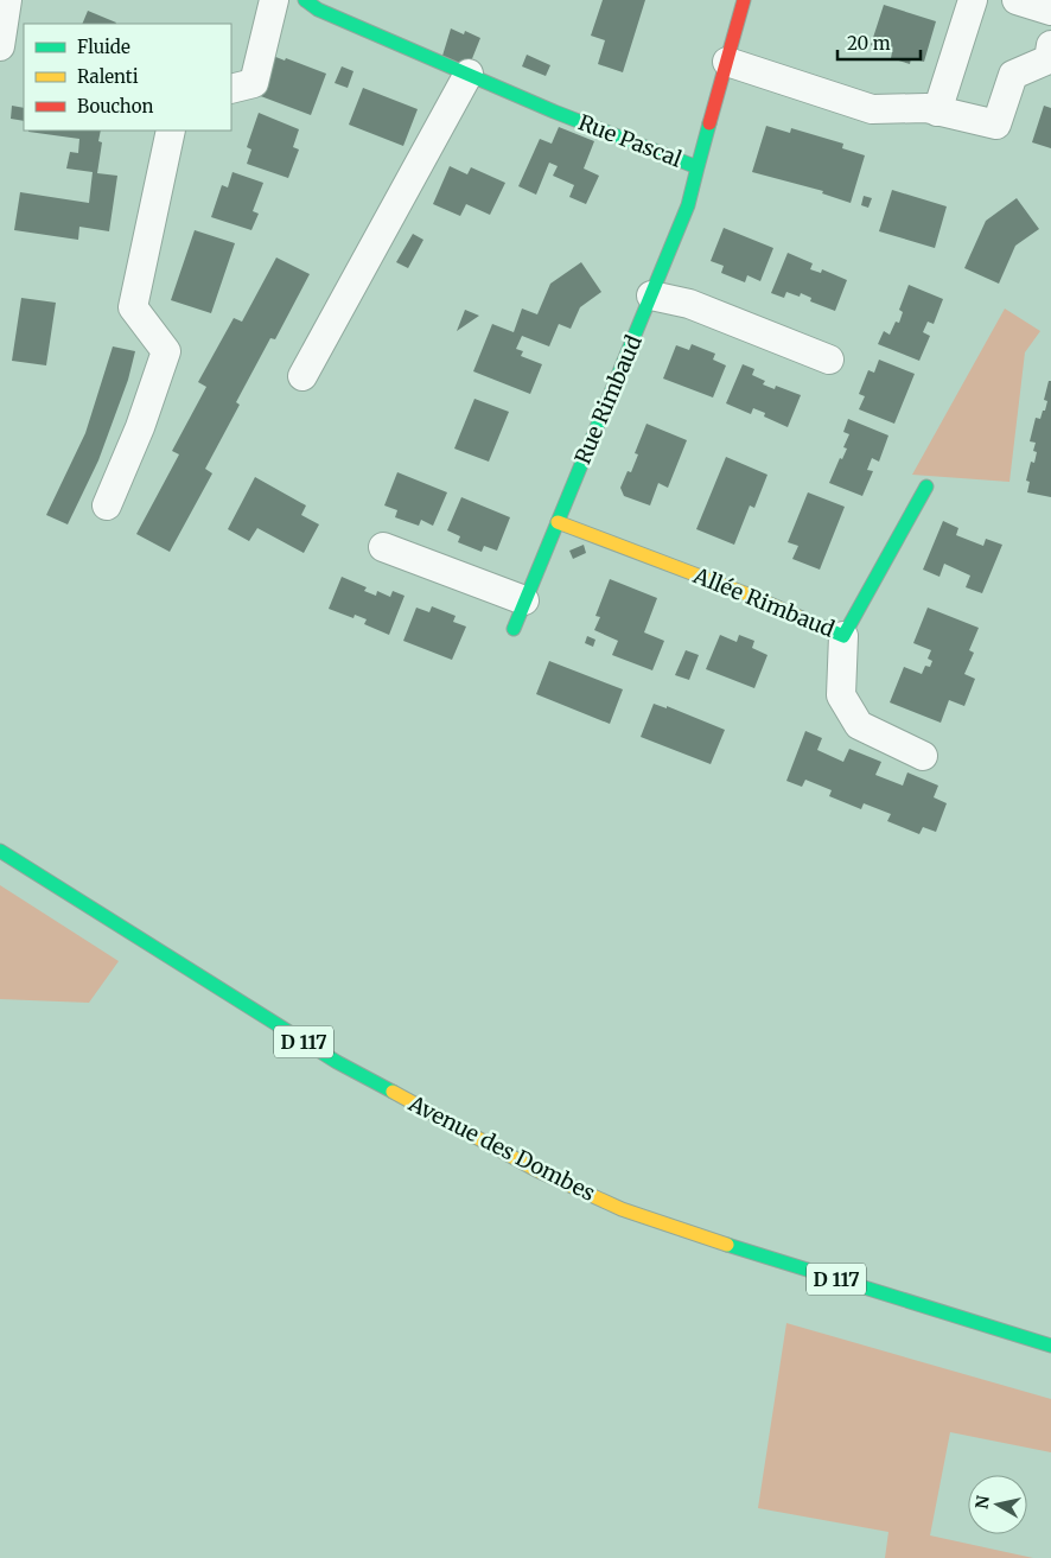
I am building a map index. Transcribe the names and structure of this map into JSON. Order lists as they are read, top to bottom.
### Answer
{
  "streets": {
    "street": [
      "Rue Pascal",
      "Rue Rimbaud",
      "Allée Rimbaud",
      "D 117",
      "Avenue des Dombes"
    ]
  },
  "crossings": [
    ["Rue Pascal", "Rue Rimbaud"],
    ["Rue Rimbaud", "Allée Rimbaud"]
  ],
  "legend": ["Fluide", "Ralenti", "Bouchon"],
  "scale_bar": "20 m",
  "north": "left"
}
